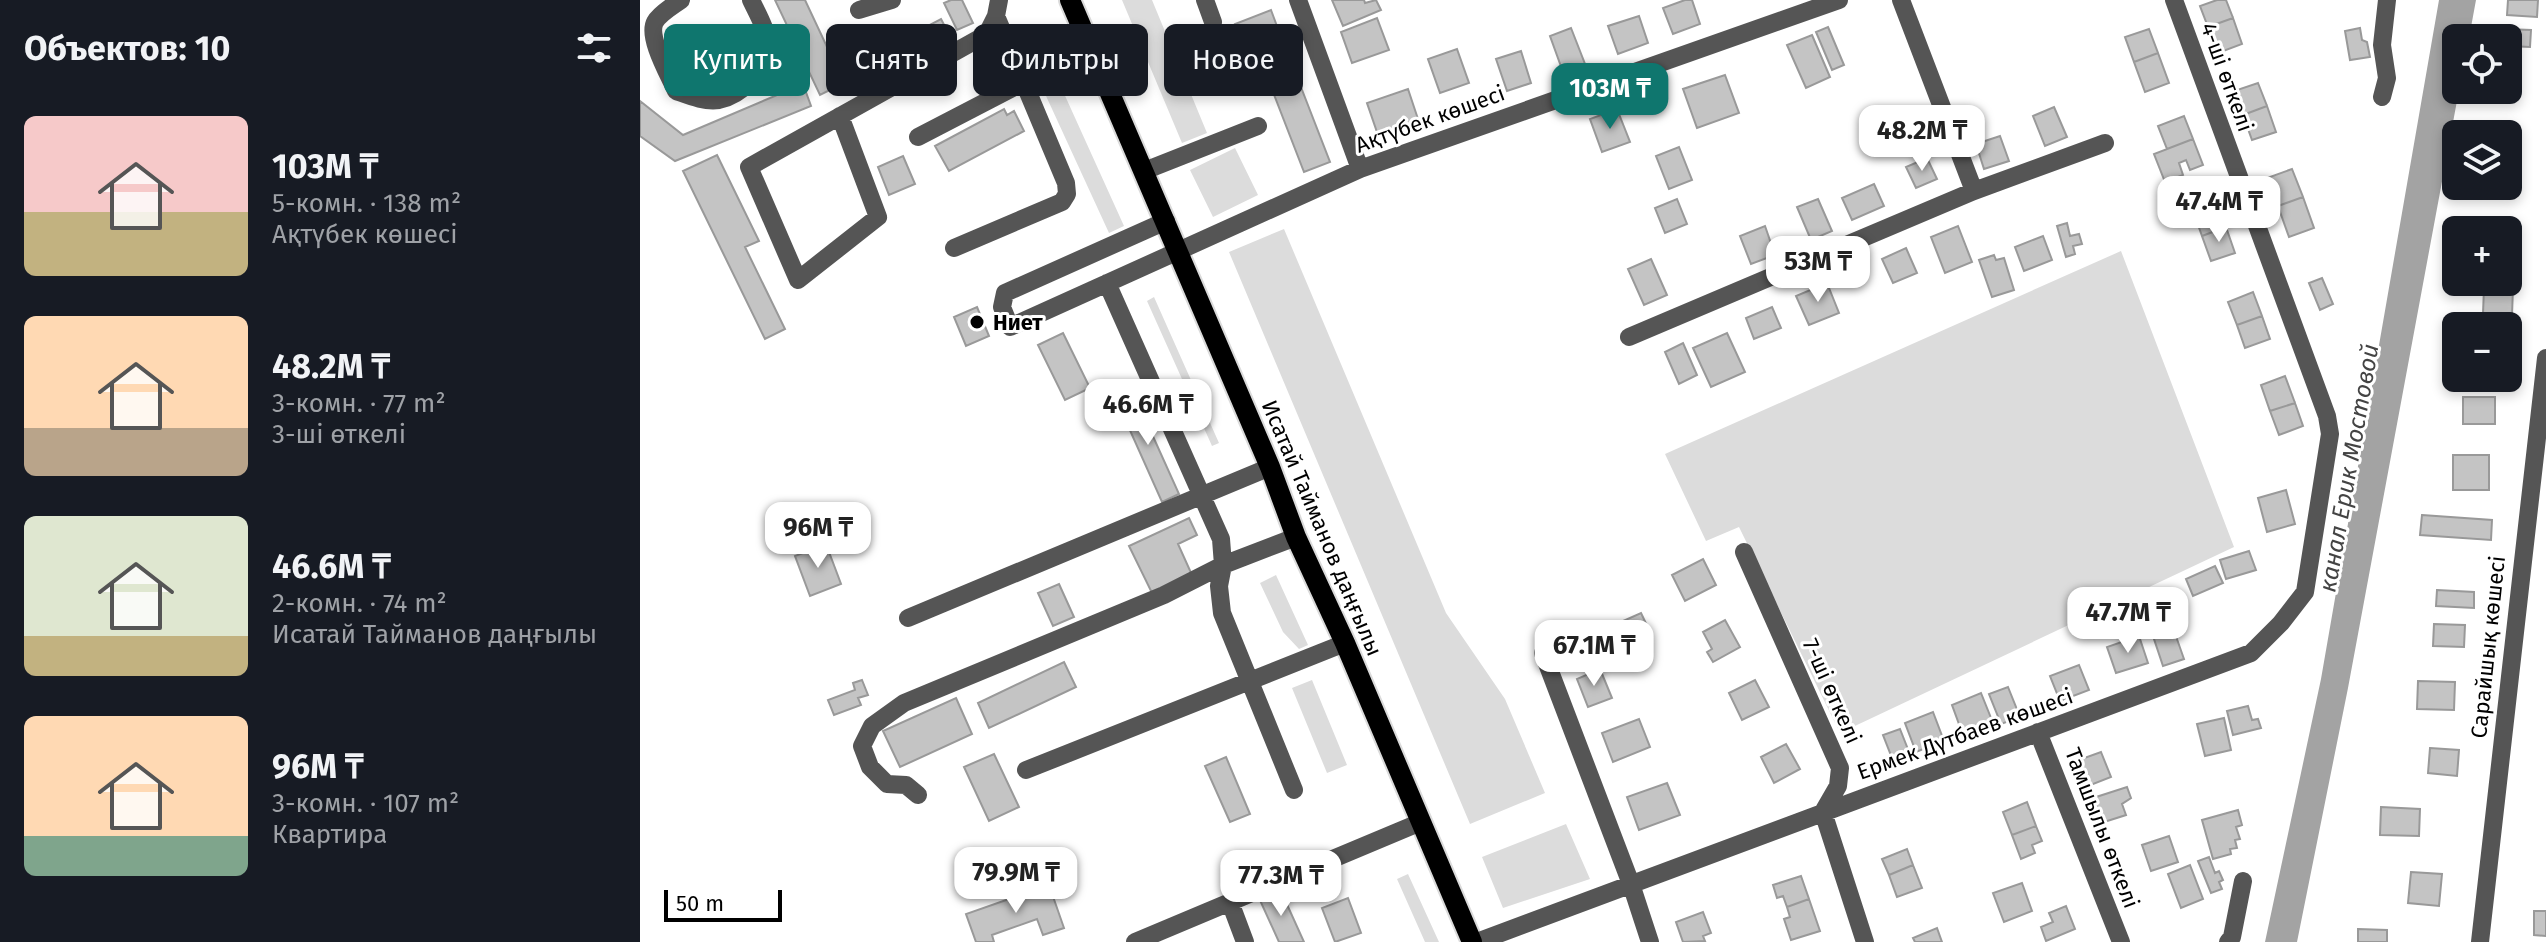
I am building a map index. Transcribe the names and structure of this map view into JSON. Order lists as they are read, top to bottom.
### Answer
{
  "streets": {
    "main road": ["Исатай Тайманов даңғылы"],
    "street": [
      "4-шi өткелi",
      "Ақтүбек көшесi",
      "Сарайшық көшесі",
      "7-шi өткелi",
      "Ермек Дүтбаев көшесi",
      "Тамшылы өткелі"
    ]
  },
  "crossings": [
    ["4-шi өткелi", "Ермек Дүтбаев көшесi"],
    ["Ақтүбек көшесi", "Исатай Тайманов даңғылы"],
    ["Исатай Тайманов даңғылы", "Ермек Дүтбаев көшесi"],
    ["7-шi өткелi", "Ермек Дүтбаев көшесi"],
    ["Ермек Дүтбаев көшесi", "Тамшылы өткелі"]
  ],
  "water": ["канал Ерик Мостовой"],
  "places": ["Ниет"],
  "scale_bar": "50 m",
  "page": {
    "heading": "Объектов: 10",
    "map_buttons": ["+", "−"],
    "chip": [
      "Купить",
      "Снять",
      "Фильтры",
      "Новое"
    ],
    "price": [
      "103M ₸",
      "48.2M ₸",
      "47.4M ₸",
      "53M ₸",
      "46.6M ₸",
      "96M ₸",
      "47.7M ₸",
      "67.1M ₸",
      "79.9M ₸",
      "77.3M ₸"
    ],
    "list": [
      {
        "name": "103M ₸",
        "note": "5-комн. · 138 m² · Ақтүбек көшесi"
      },
      {
        "name": "48.2M ₸",
        "note": "3-комн. · 77 m² · 3-шi өткелi"
      },
      {
        "name": "46.6M ₸",
        "note": "2-комн. · 74 m² · Исатай Тайманов даңғылы"
      },
      {
        "name": "96M ₸",
        "note": "3-комн. · 107 m² · Квартира"
      }
    ],
    "scale": "50 m"
  }
}
